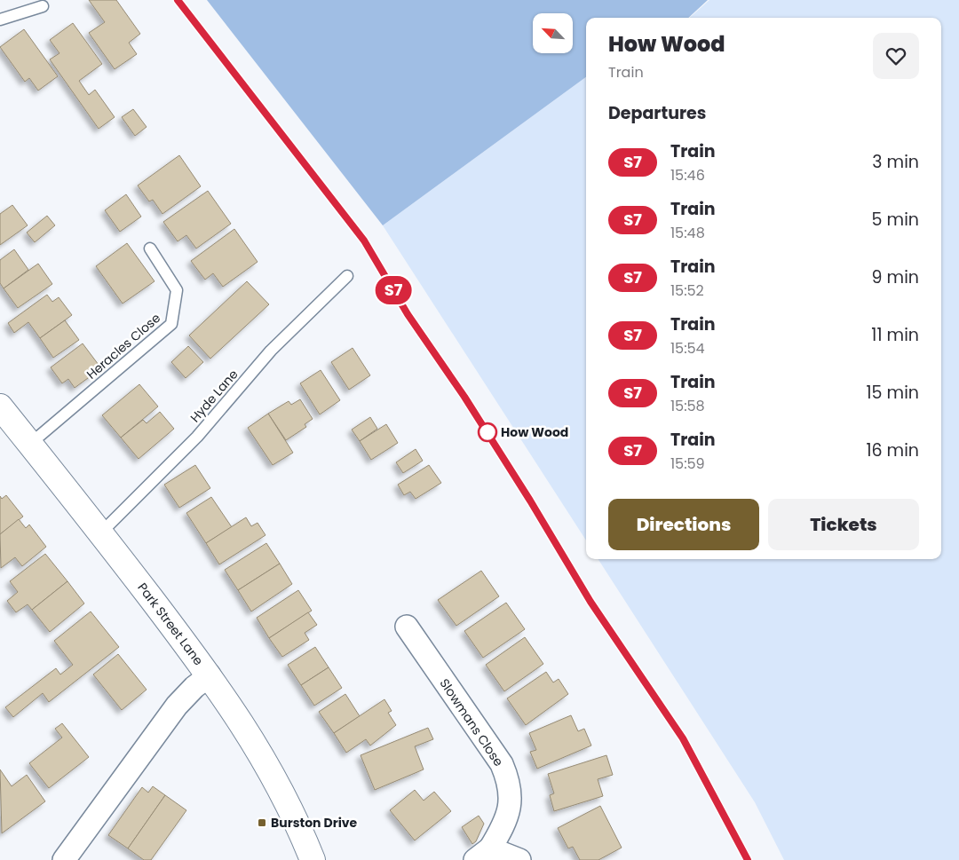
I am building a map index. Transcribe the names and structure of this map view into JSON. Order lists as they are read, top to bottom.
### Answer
{
  "streets": {
    "street": ["Park Street Lane", "Slowmans Close"],
    "lane": ["Heracles Close", "Hyde Lane"]
  },
  "crossings": [
    ["Heracles Close", "Park Street Lane"],
    ["Hyde Lane", "Park Street Lane"]
  ],
  "places": {
    "other": ["How Wood"],
    "transit": ["Burston Drive"]
  },
  "north": "top left",
  "page": {
    "on_map": "S7",
    "heading": [
      ["How Wood", "Train"],
      "Departures"
    ],
    "list": [
      {
        "mark": "S7",
        "name": "Train",
        "note": "15:46",
        "value": "3 min"
      },
      {
        "mark": "S7",
        "name": "Train",
        "note": "15:48",
        "value": "5 min"
      },
      {
        "mark": "S7",
        "name": "Train",
        "note": "15:52",
        "value": "9 min"
      },
      {
        "mark": "S7",
        "name": "Train",
        "note": "15:54",
        "value": "11 min"
      },
      {
        "mark": "S7",
        "name": "Train",
        "note": "15:58",
        "value": "15 min"
      },
      {
        "mark": "S7",
        "name": "Train",
        "note": "15:59",
        "value": "16 min"
      }
    ],
    "buttons": ["Directions", "Tickets"]
  }
}
